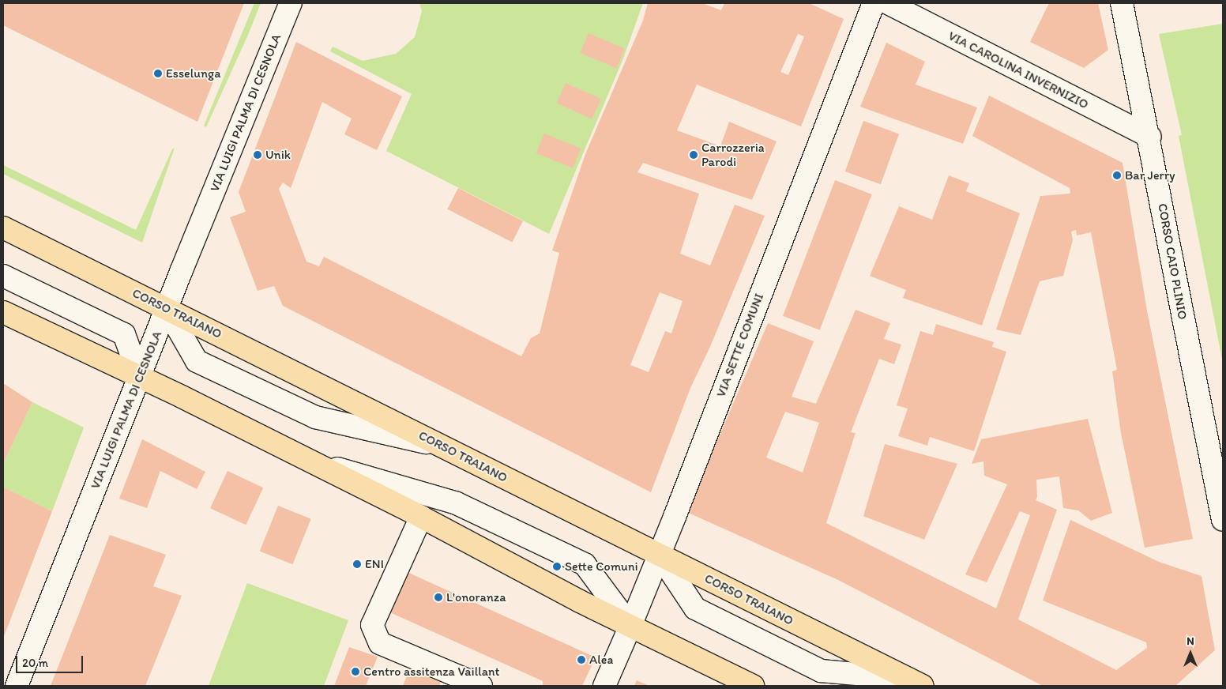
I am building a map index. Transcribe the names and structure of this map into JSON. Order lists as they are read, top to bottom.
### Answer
{
  "streets": {
    "main road": ["CORSO TRAIANO"],
    "street": [
      "VIA CAROLINA INVERNIZIO",
      "VIA LUIGI PALMA DI CESNOLA",
      "CORSO CAIO PLINIO",
      "VIA SETTE COMUNI"
    ]
  },
  "crossings": [
    ["VIA CAROLINA INVERNIZIO", "CORSO CAIO PLINIO"],
    ["VIA LUIGI PALMA DI CESNOLA", "CORSO TRAIANO"],
    ["CORSO TRAIANO", "VIA SETTE COMUNI"]
  ],
  "places": [
    "Esselunga",
    "Unik",
    "Carrozzeria Parodi",
    "Bar Jerry",
    "ENI",
    "Sette Comuni",
    "L'onoranza",
    "Alea",
    "Centro assitenza Vaillant"
  ],
  "scale_bar": "20 m",
  "north": "top"
}
